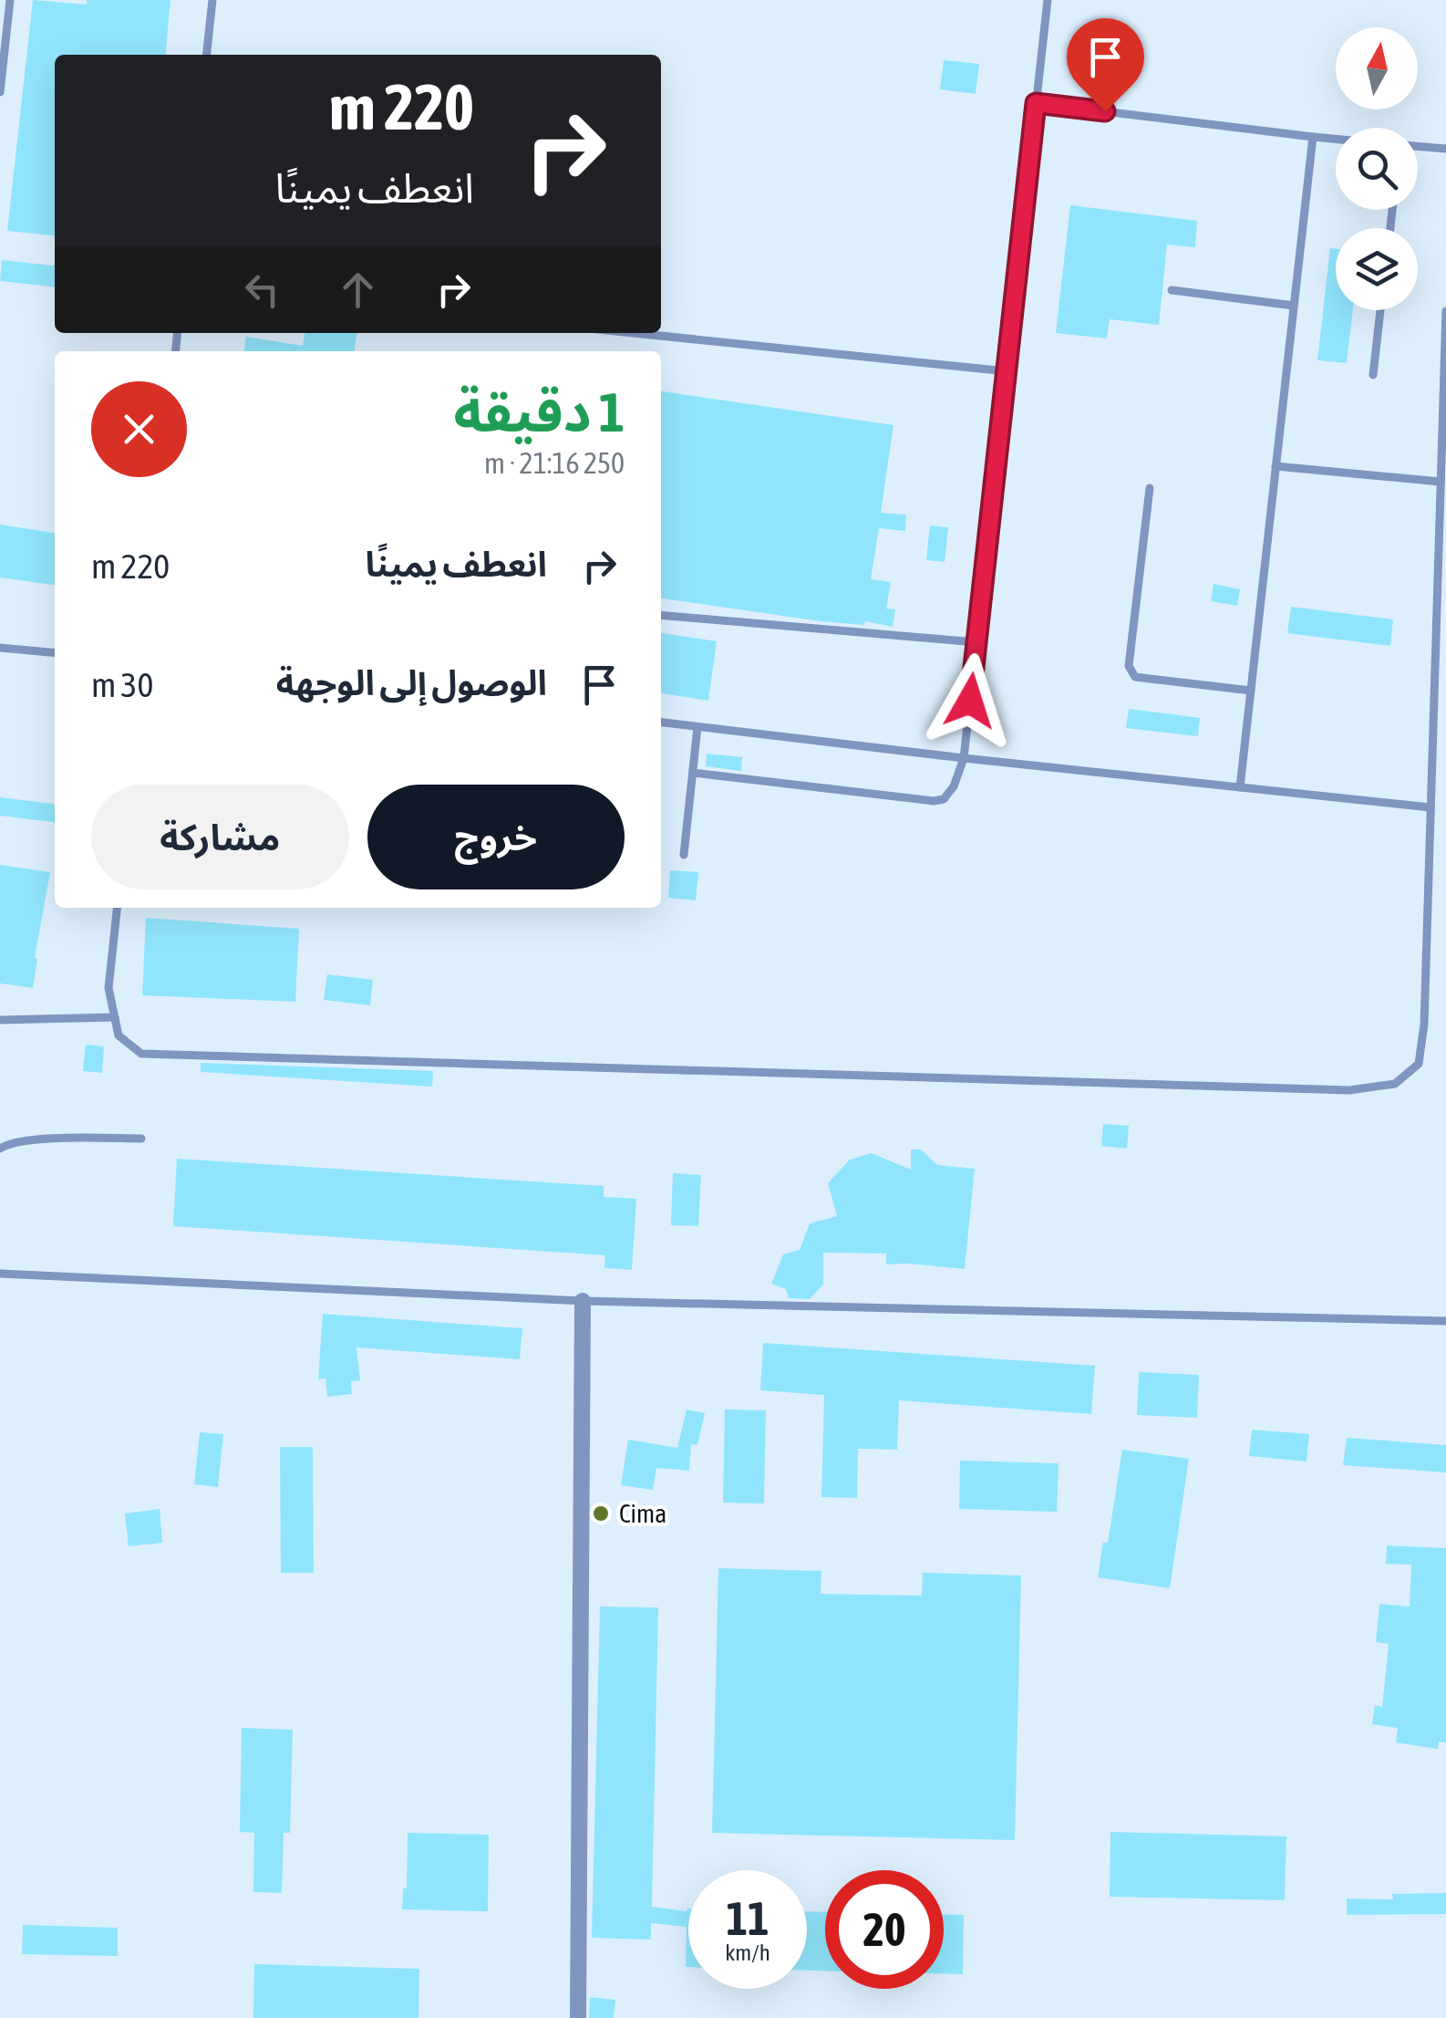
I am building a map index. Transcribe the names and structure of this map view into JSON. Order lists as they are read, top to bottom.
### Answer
{
  "places": ["Cima"],
  "north": "top",
  "page": {
    "turn": ["220 m", "انعطف يمينًا"],
    "heading": ["1 دقيقة", "250 m · 21:16"],
    "list": [
      {
        "name": "انعطف يمينًا",
        "value": "220 m"
      },
      {
        "name": "الوصول إلى الوجهة",
        "value": "30 m"
      }
    ],
    "buttons": ["خروج", "مشاركة"],
    "speed": "11 km/h",
    "limit": "20"
  }
}
